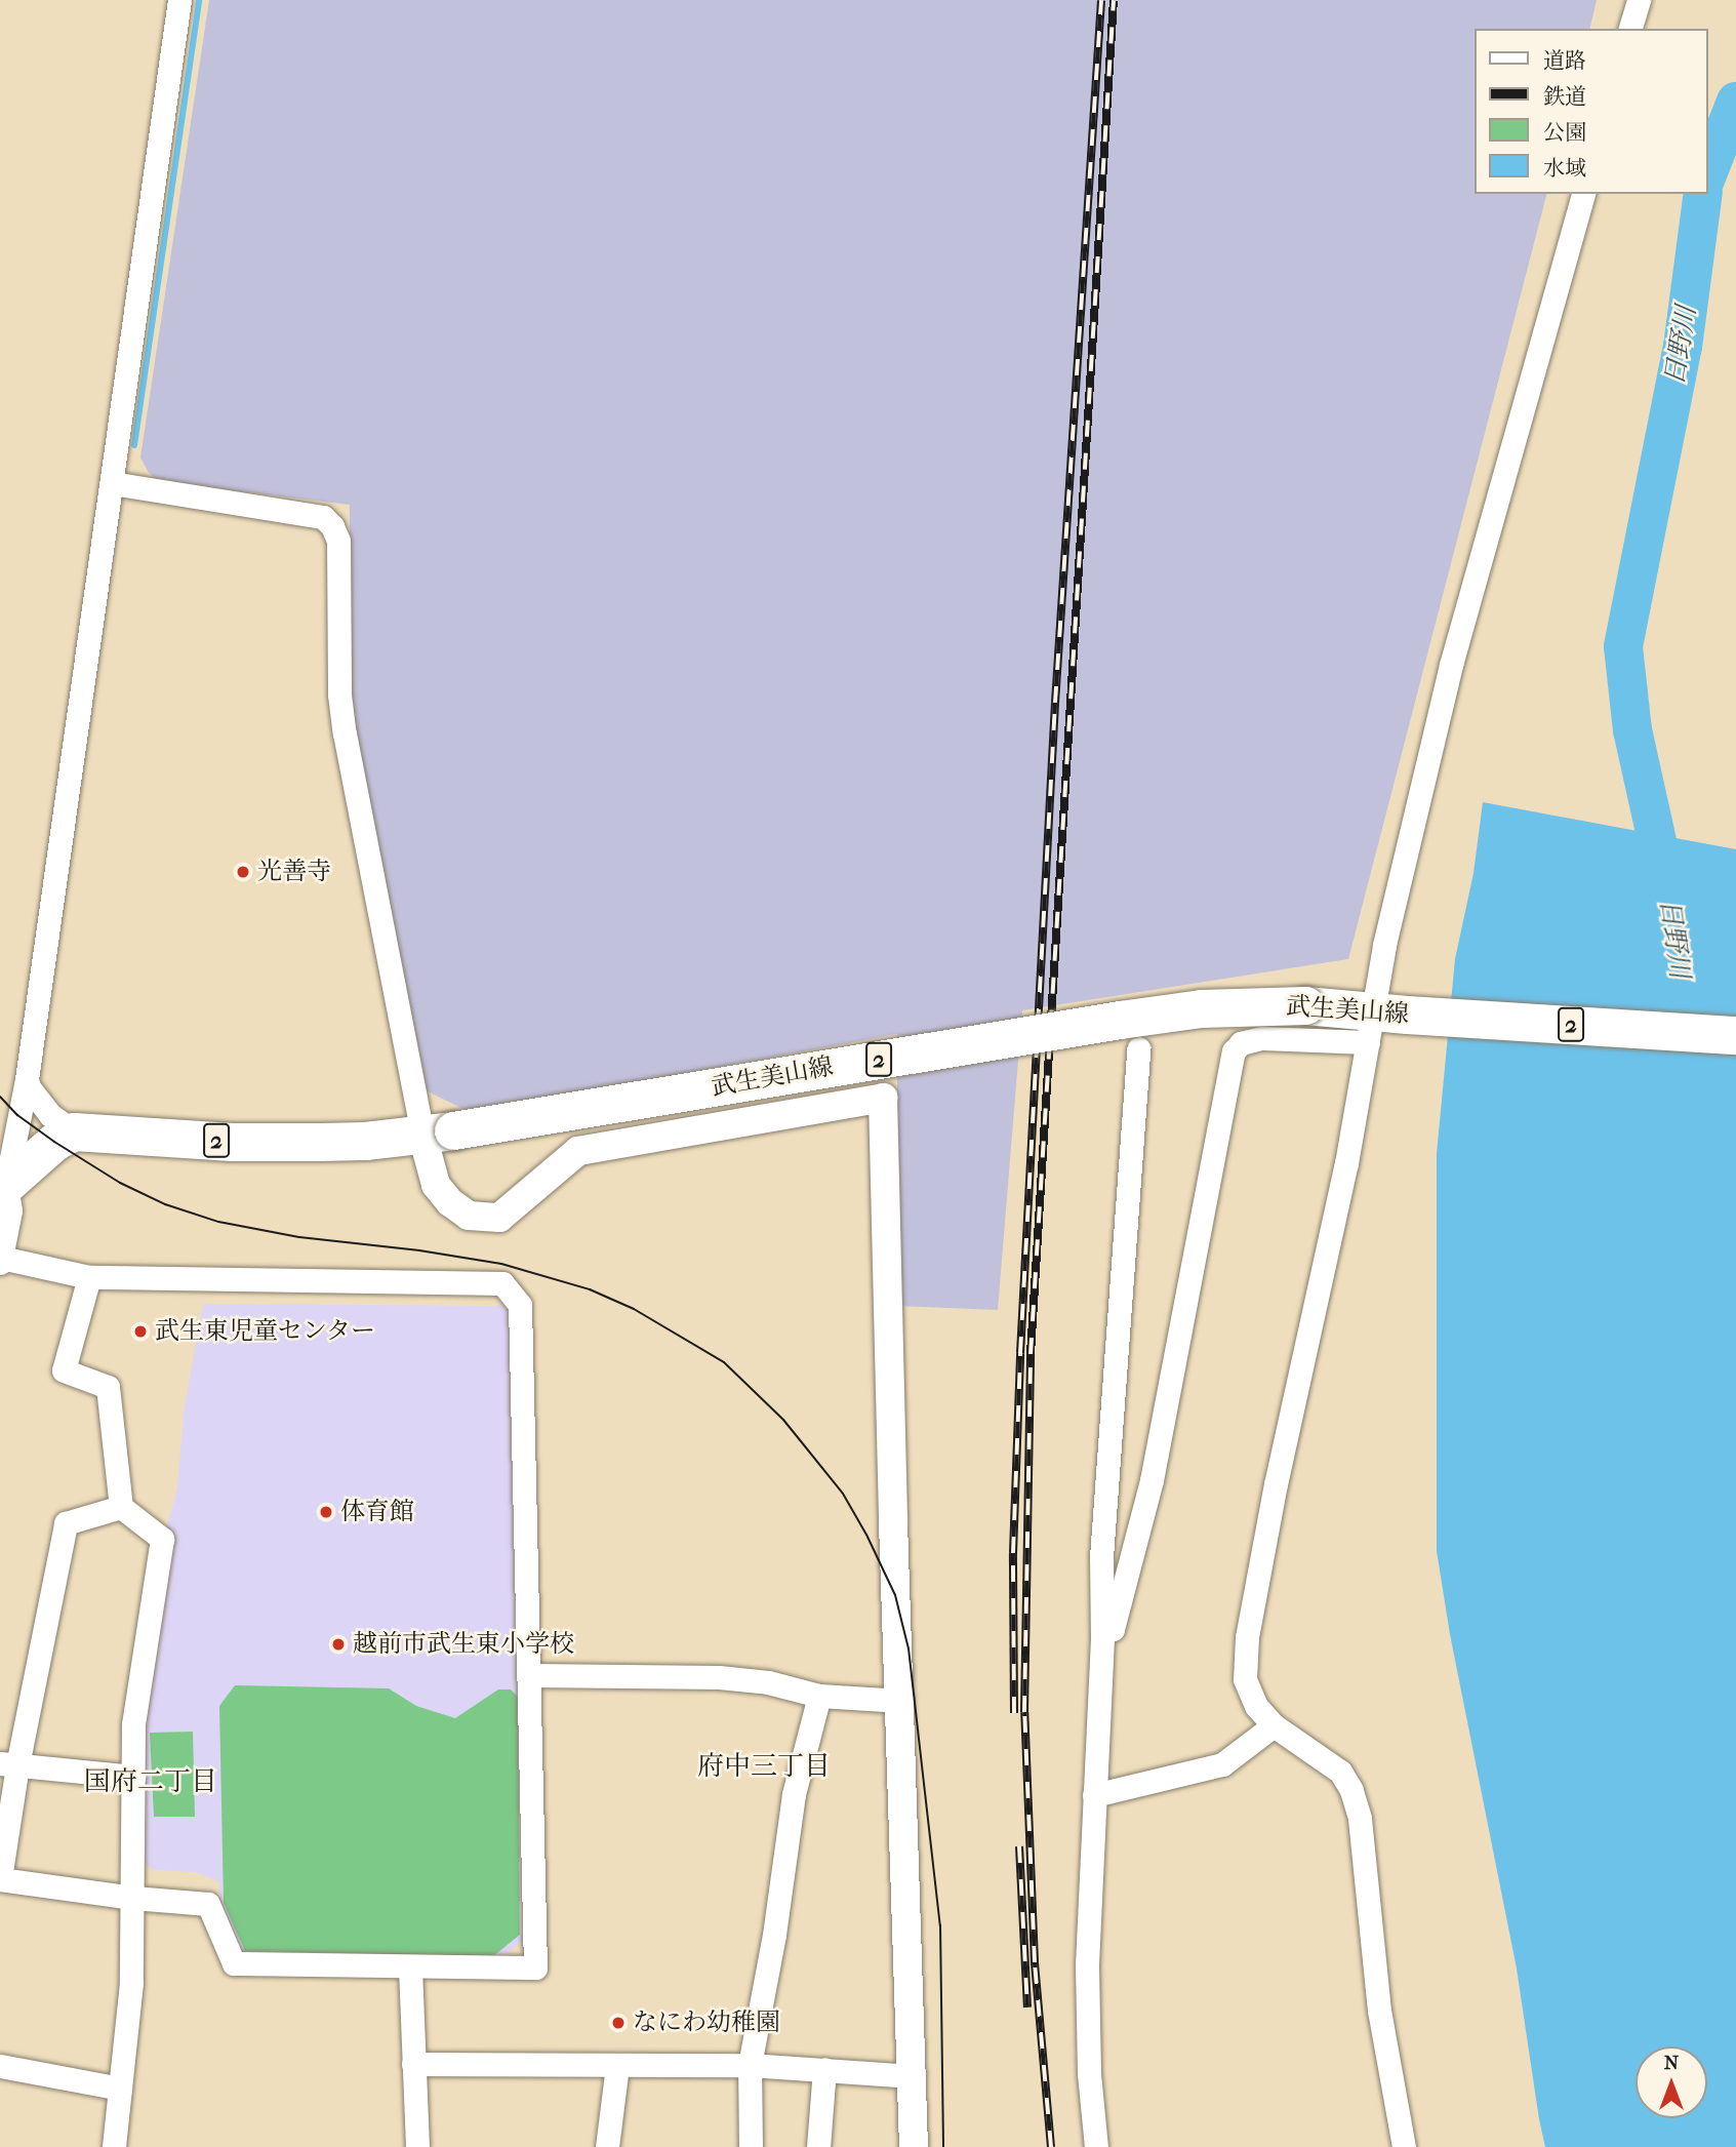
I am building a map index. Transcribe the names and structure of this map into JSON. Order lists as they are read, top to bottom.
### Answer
{
  "streets": {
    "main road": ["武生美山線", "2"]
  },
  "districts": ["府中三丁目", "国府二丁目"],
  "water": ["日野川"],
  "places": [
    "光善寺",
    "武生東児童センター",
    "体育館",
    "越前市武生東小学校",
    "なにわ幼稚園"
  ],
  "legend": [
    "道路",
    "鉄道",
    "公園",
    "水域"
  ],
  "north": "top"
}
